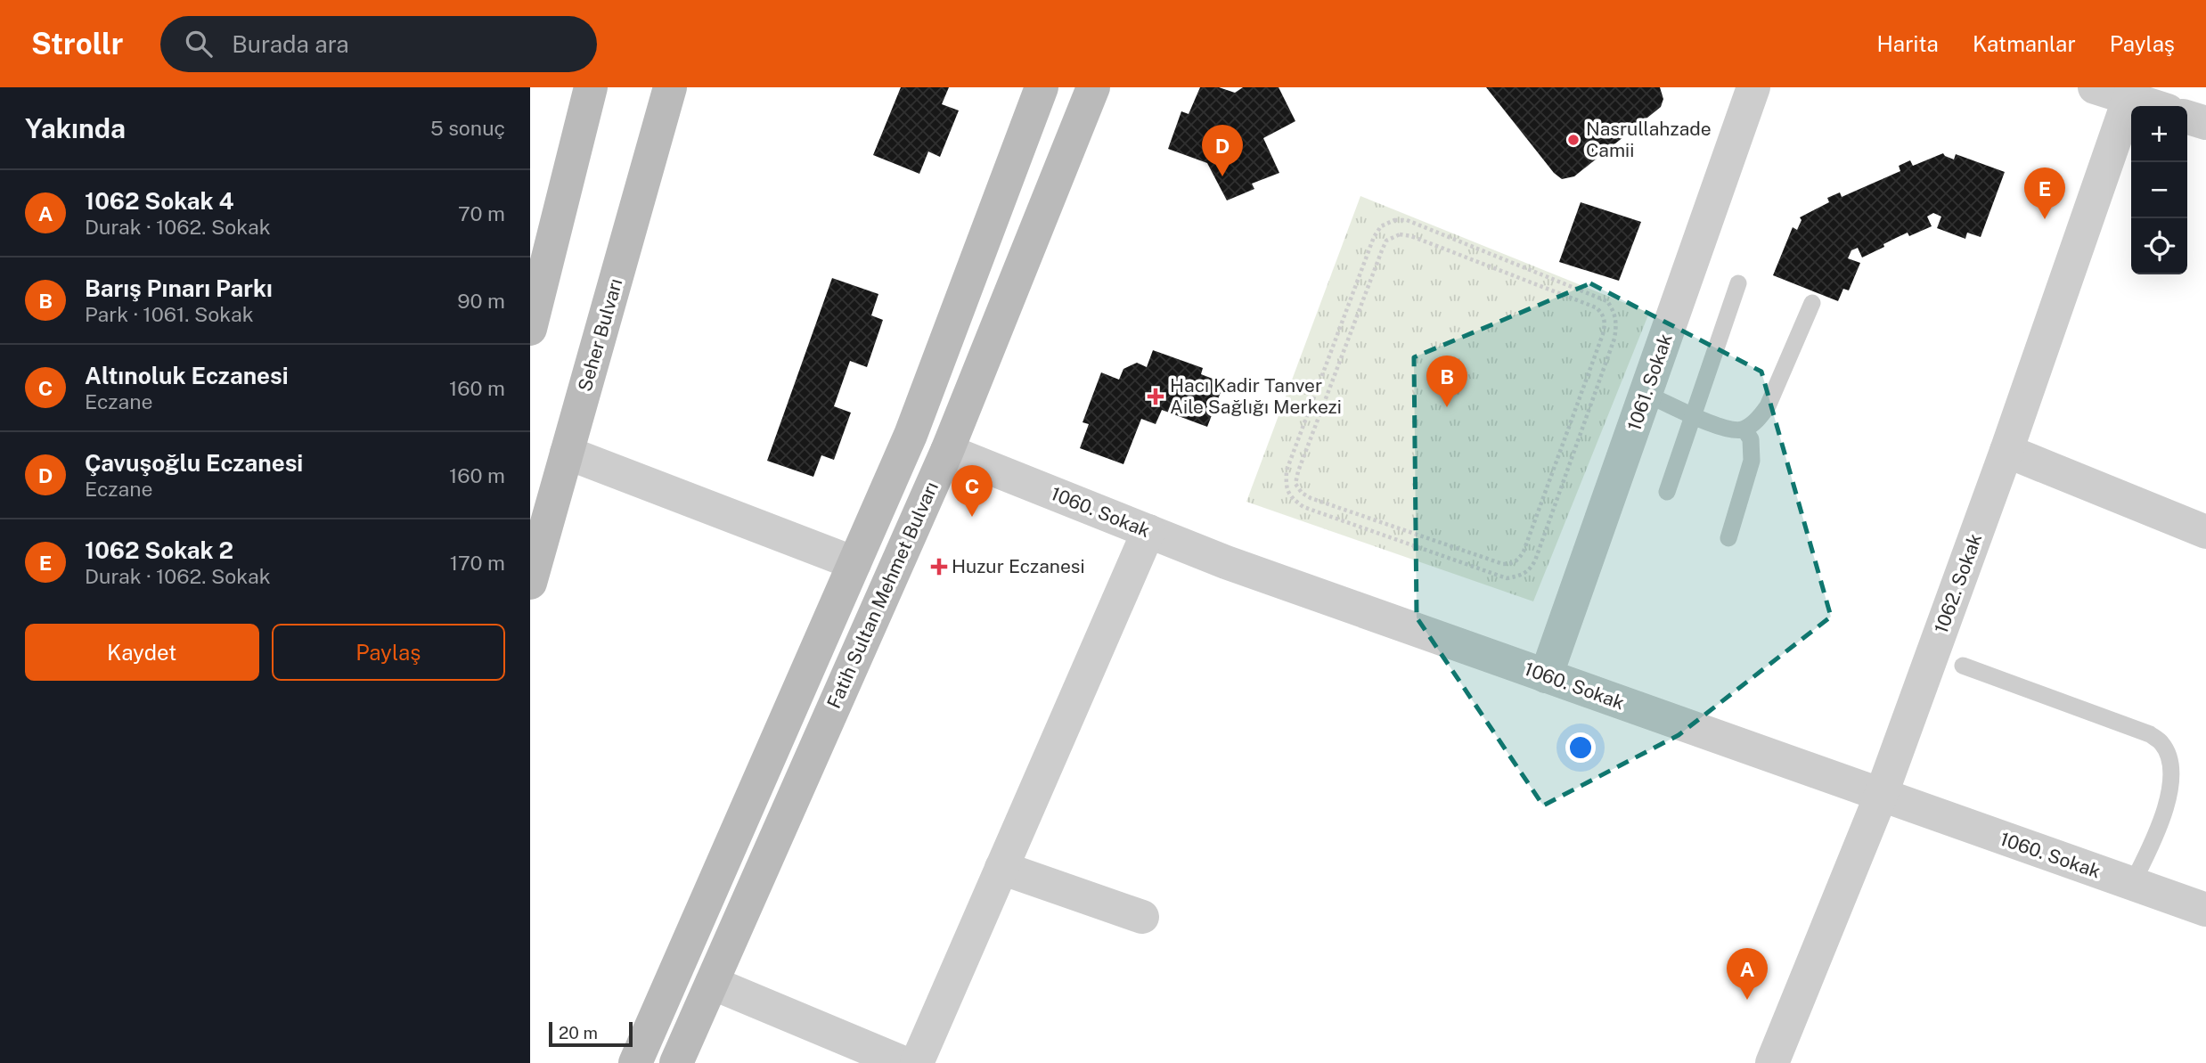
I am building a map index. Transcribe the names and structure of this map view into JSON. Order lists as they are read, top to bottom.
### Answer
{
  "streets": {
    "main road": ["Seher Bulvarı", "Fatih Sultan Mehmet Bulvarı"],
    "street": ["1061. Sokak", "1060. Sokak", "1062. Sokak"]
  },
  "crossings": [
    ["1061. Sokak", "1060. Sokak"],
    ["1060. Sokak", "1062. Sokak"],
    ["1060. Sokak", "Fatih Sultan Mehmet Bulvarı"]
  ],
  "places": {
    "other": ["Nasrullahzade Camii"],
    "health": ["Hacı Kadir Tanver Aile Sağlığı Merkezi", "Huzur Eczanesi"]
  },
  "scale_bar": "20 m",
  "page": {
    "header": "Strollr",
    "search": "Burada ara",
    "nav": ["Harita", "Katmanlar", "Paylaş"],
    "heading": ["Yakında", "5 sonuç"],
    "map_buttons": ["+", "−"],
    "pins": [
      "D",
      "E",
      "B",
      "C",
      "A"
    ],
    "list": [
      {
        "mark": "A",
        "name": "1062 Sokak 4",
        "note": "Durak · 1062. Sokak",
        "value": "70 m"
      },
      {
        "mark": "B",
        "name": "Barış Pınarı Parkı",
        "note": "Park · 1061. Sokak",
        "value": "90 m"
      },
      {
        "mark": "C",
        "name": "Altınoluk Eczanesi",
        "note": "Eczane",
        "value": "160 m"
      },
      {
        "mark": "D",
        "name": "Çavuşoğlu Eczanesi",
        "note": "Eczane",
        "value": "160 m"
      },
      {
        "mark": "E",
        "name": "1062 Sokak 2",
        "note": "Durak · 1062. Sokak",
        "value": "170 m"
      }
    ],
    "buttons": ["Kaydet", "Paylaş"],
    "scale": "20 m"
  }
}
